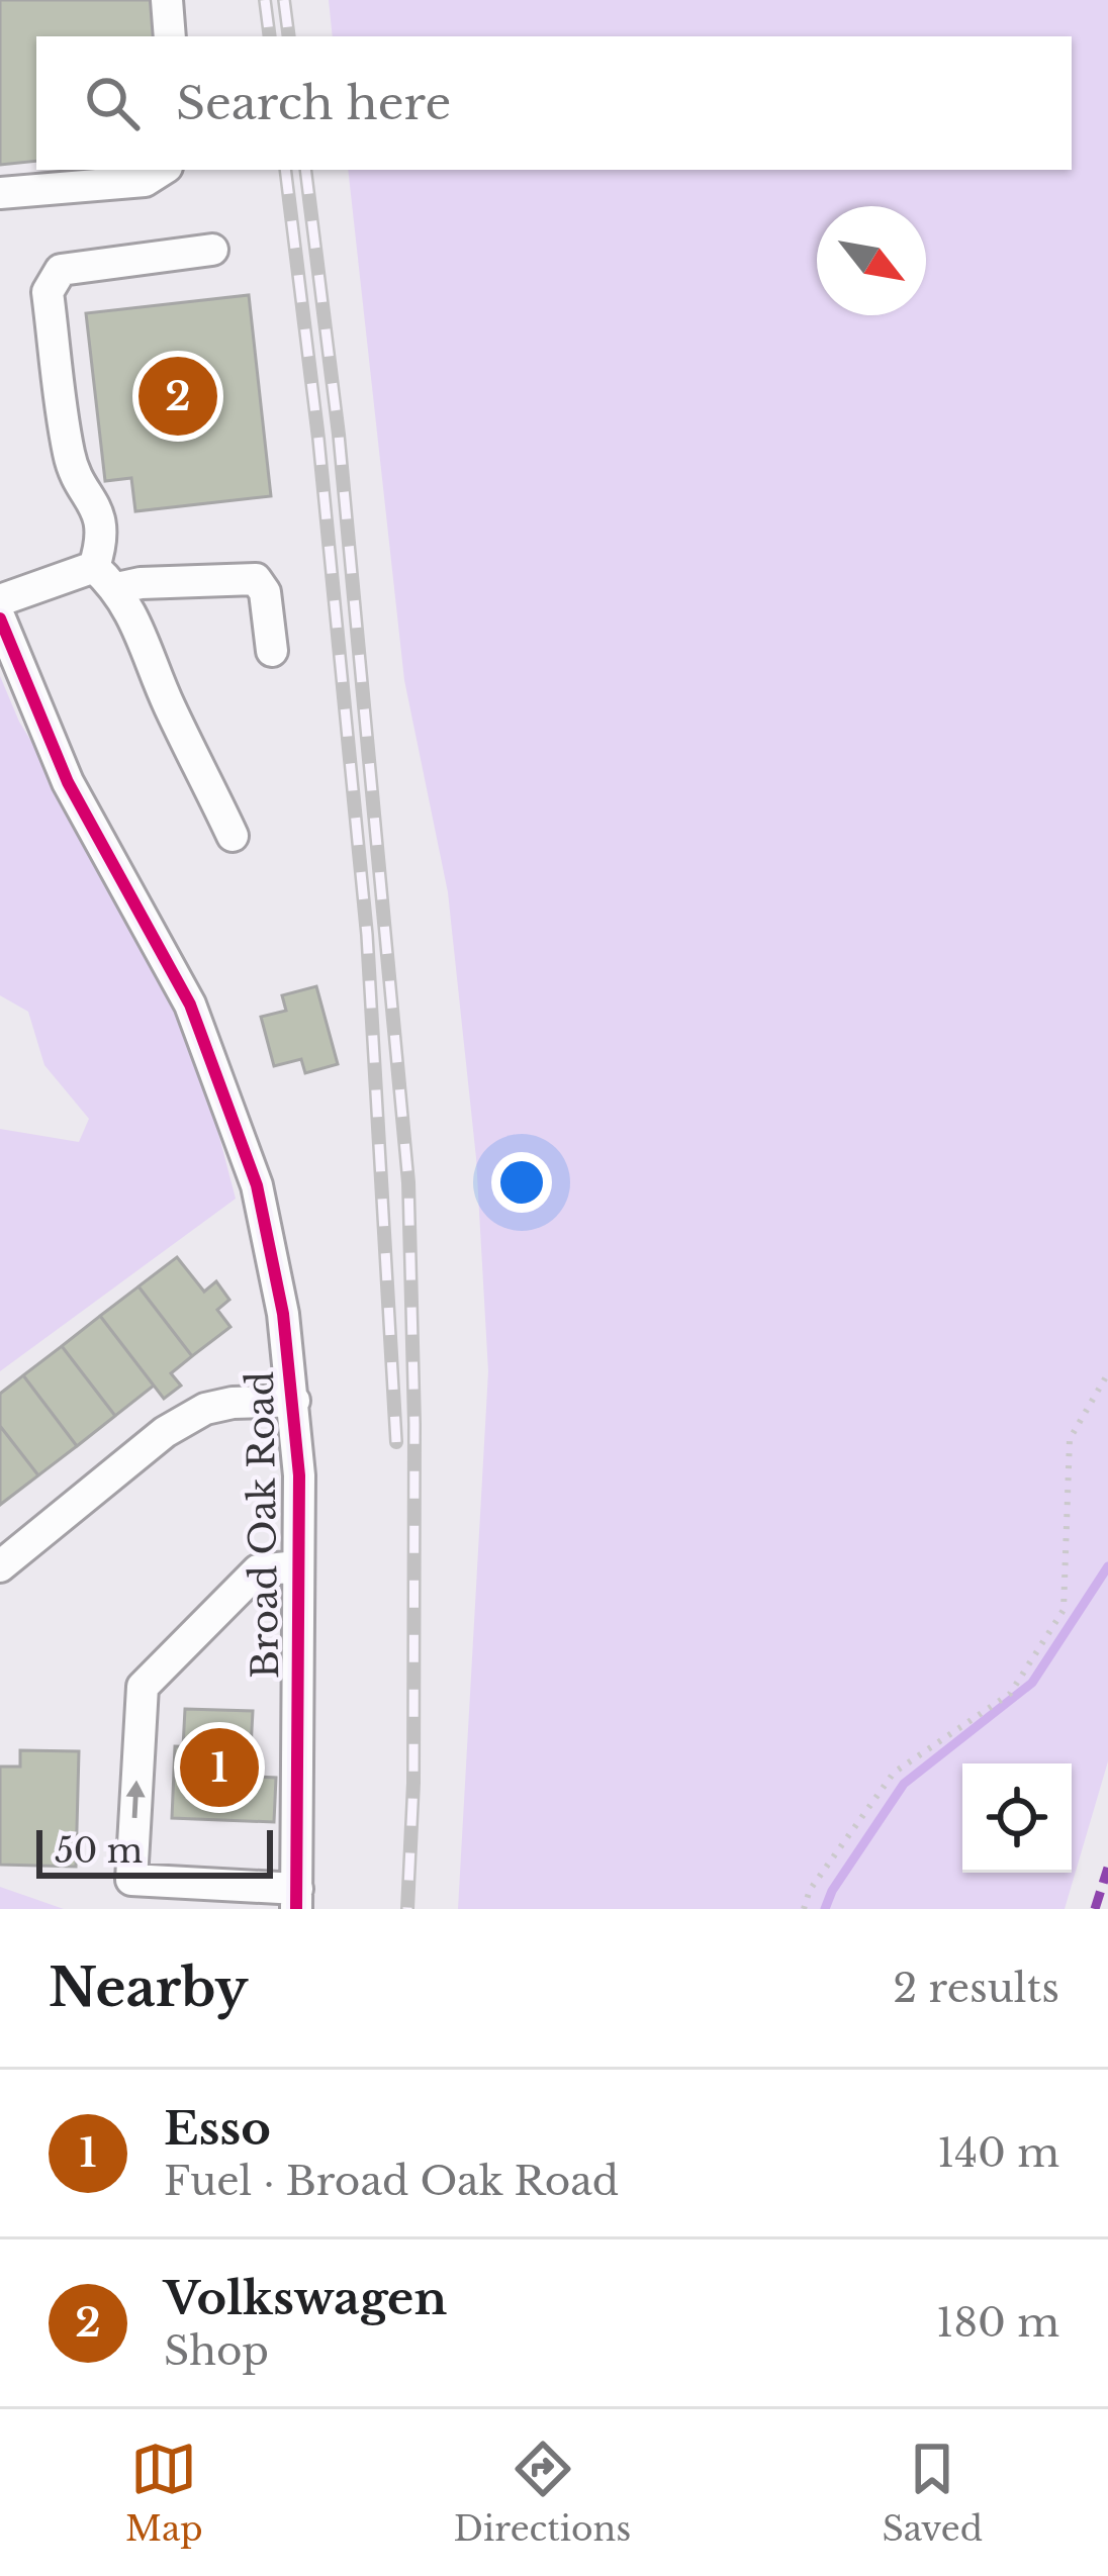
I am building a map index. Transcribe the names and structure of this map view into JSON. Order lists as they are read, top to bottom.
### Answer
{
  "streets": {
    "street": ["Broad Oak Road"]
  },
  "scale_bar": "50 m",
  "north": "bottom right",
  "page": {
    "search": "Search here",
    "pins": ["2", "1"],
    "scale": "50 m",
    "heading": ["Nearby", "2 results"],
    "list": [
      {
        "mark": "1",
        "name": "Esso",
        "note": "Fuel · Broad Oak Road",
        "value": "140 m"
      },
      {
        "mark": "2",
        "name": "Volkswagen",
        "note": "Shop",
        "value": "180 m"
      }
    ],
    "nav": ["Map", "Directions", "Saved"]
  }
}
